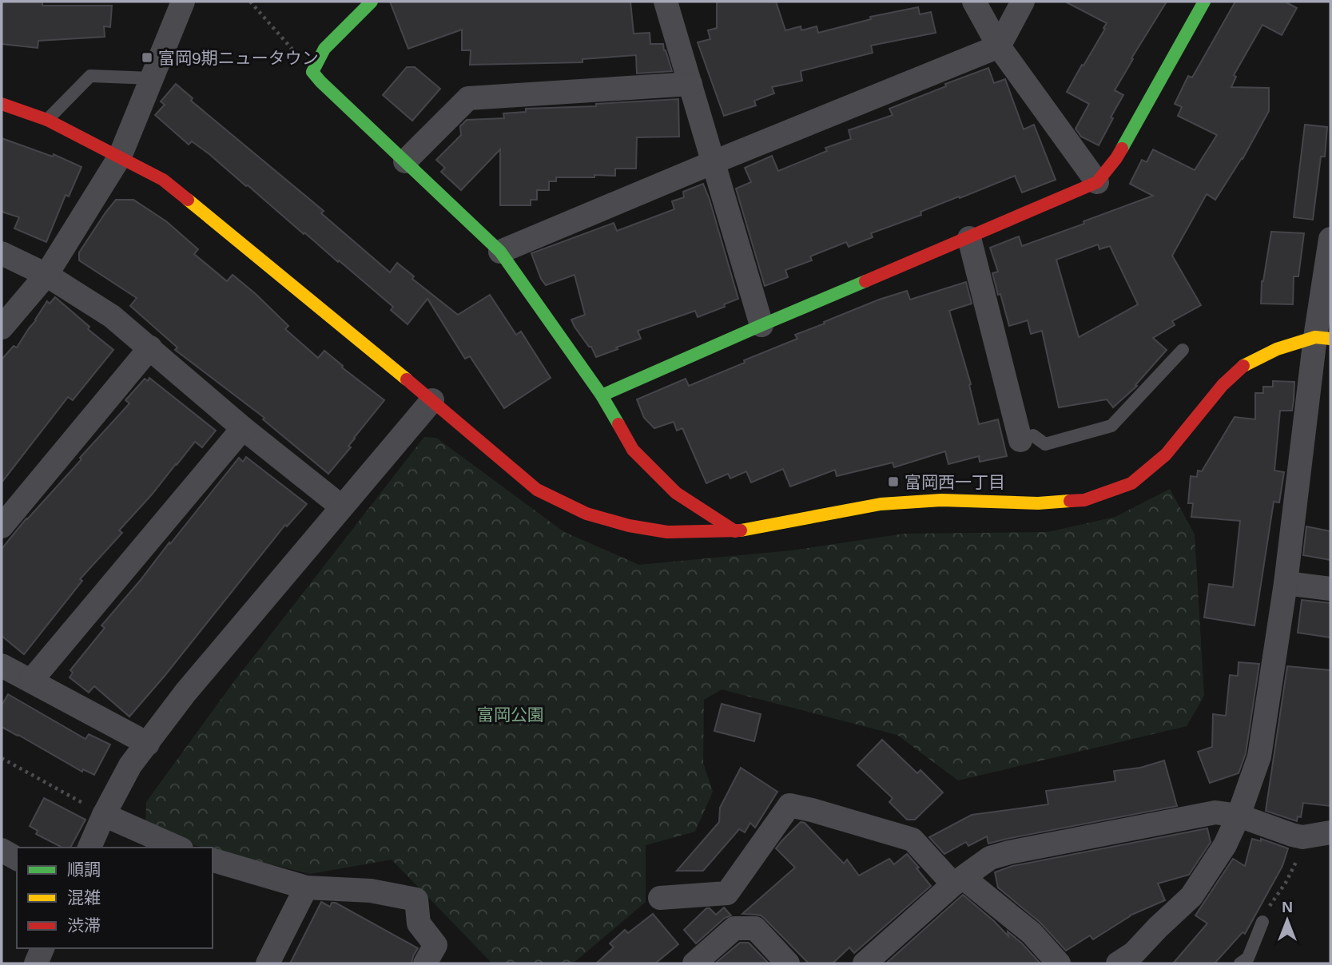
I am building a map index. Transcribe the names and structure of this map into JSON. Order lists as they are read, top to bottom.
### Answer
{
  "parks": ["富岡公園"],
  "places": {
    "transit": ["富岡9期ニュータウン", "富岡西一丁目"]
  },
  "legend": ["順調", "混雑", "渋滞"],
  "north": "top"
}
